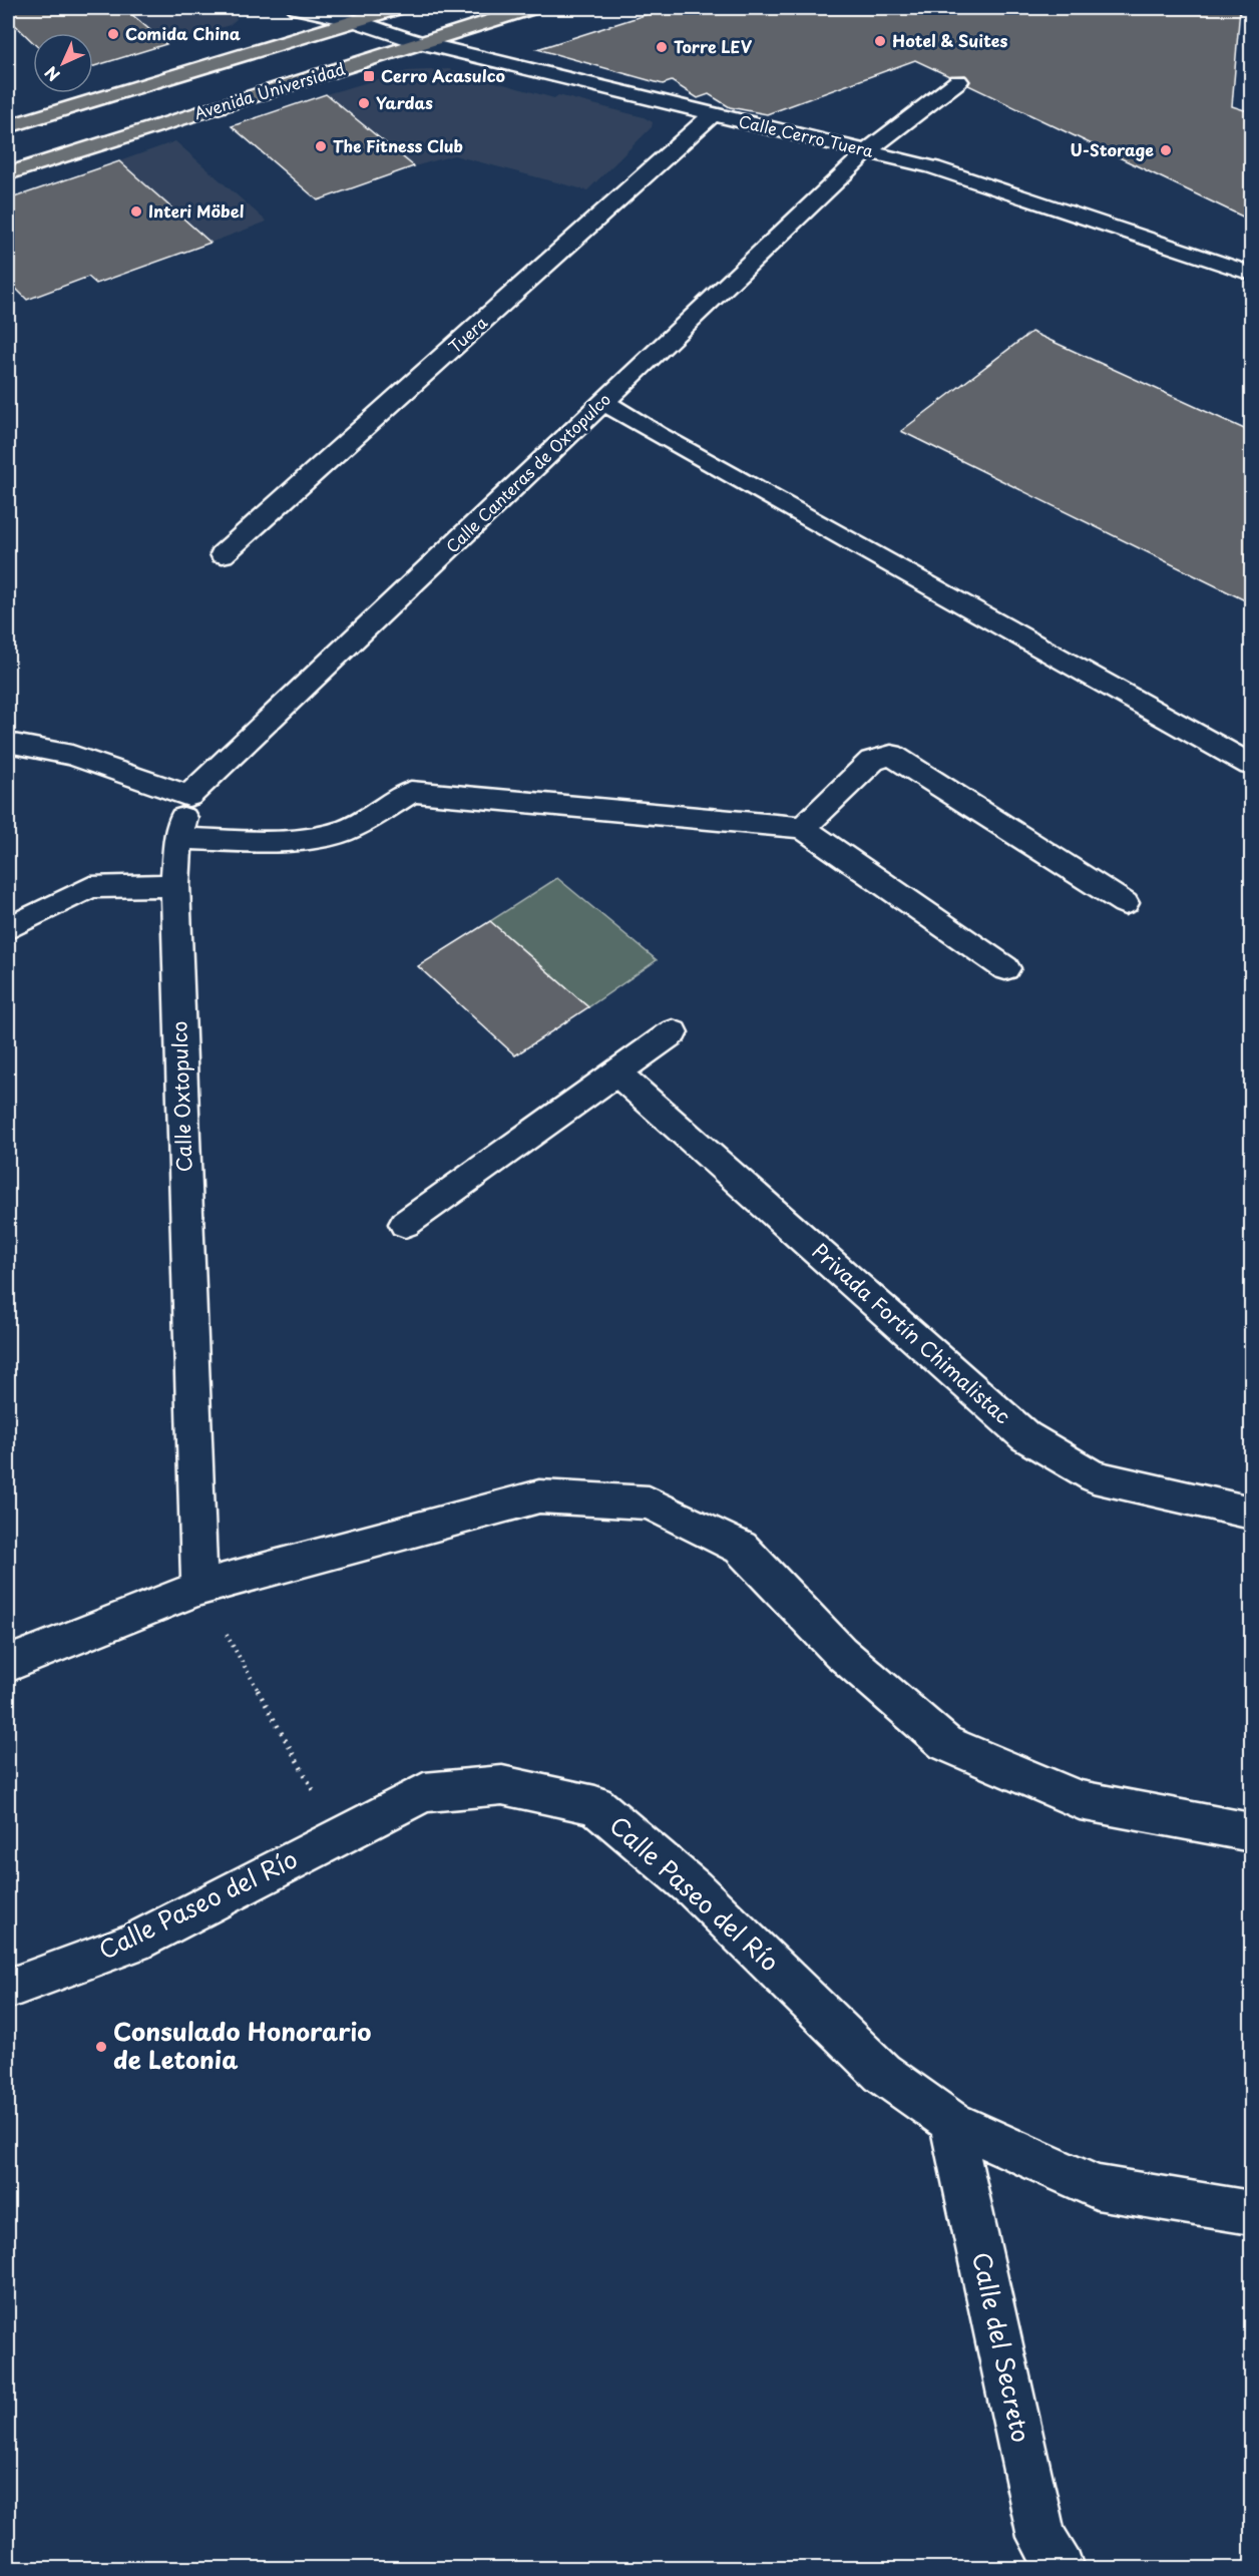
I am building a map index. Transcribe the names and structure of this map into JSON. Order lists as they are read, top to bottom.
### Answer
{
  "streets": {
    "main road": ["Avenida Universidad"],
    "street": [
      "Calle Cerro Tuera",
      "Tuera",
      "Calle Canteras de Oxtopulco",
      "Calle Oxtopulco",
      "Privada Fortín Chimalistac",
      "Calle Paseo del Río",
      "Calle del Secreto"
    ]
  },
  "crossings": [
    ["Avenida Universidad", "Calle Cerro Tuera"],
    ["Calle Cerro Tuera", "Tuera"],
    ["Calle Cerro Tuera", "Calle Canteras de Oxtopulco"],
    ["Calle Canteras de Oxtopulco", "Calle Oxtopulco"],
    ["Calle Paseo del Río", "Calle del Secreto"]
  ],
  "places": {
    "other": [
      "Comida China",
      "Hotel & Suites",
      "Torre LEV",
      "Yardas",
      "The Fitness Club",
      "U-Storage",
      "Interi Möbel",
      "Consulado Honorario de Letonia"
    ],
    "transit": ["Cerro Acasulco"]
  },
  "north": "bottom left"
}
